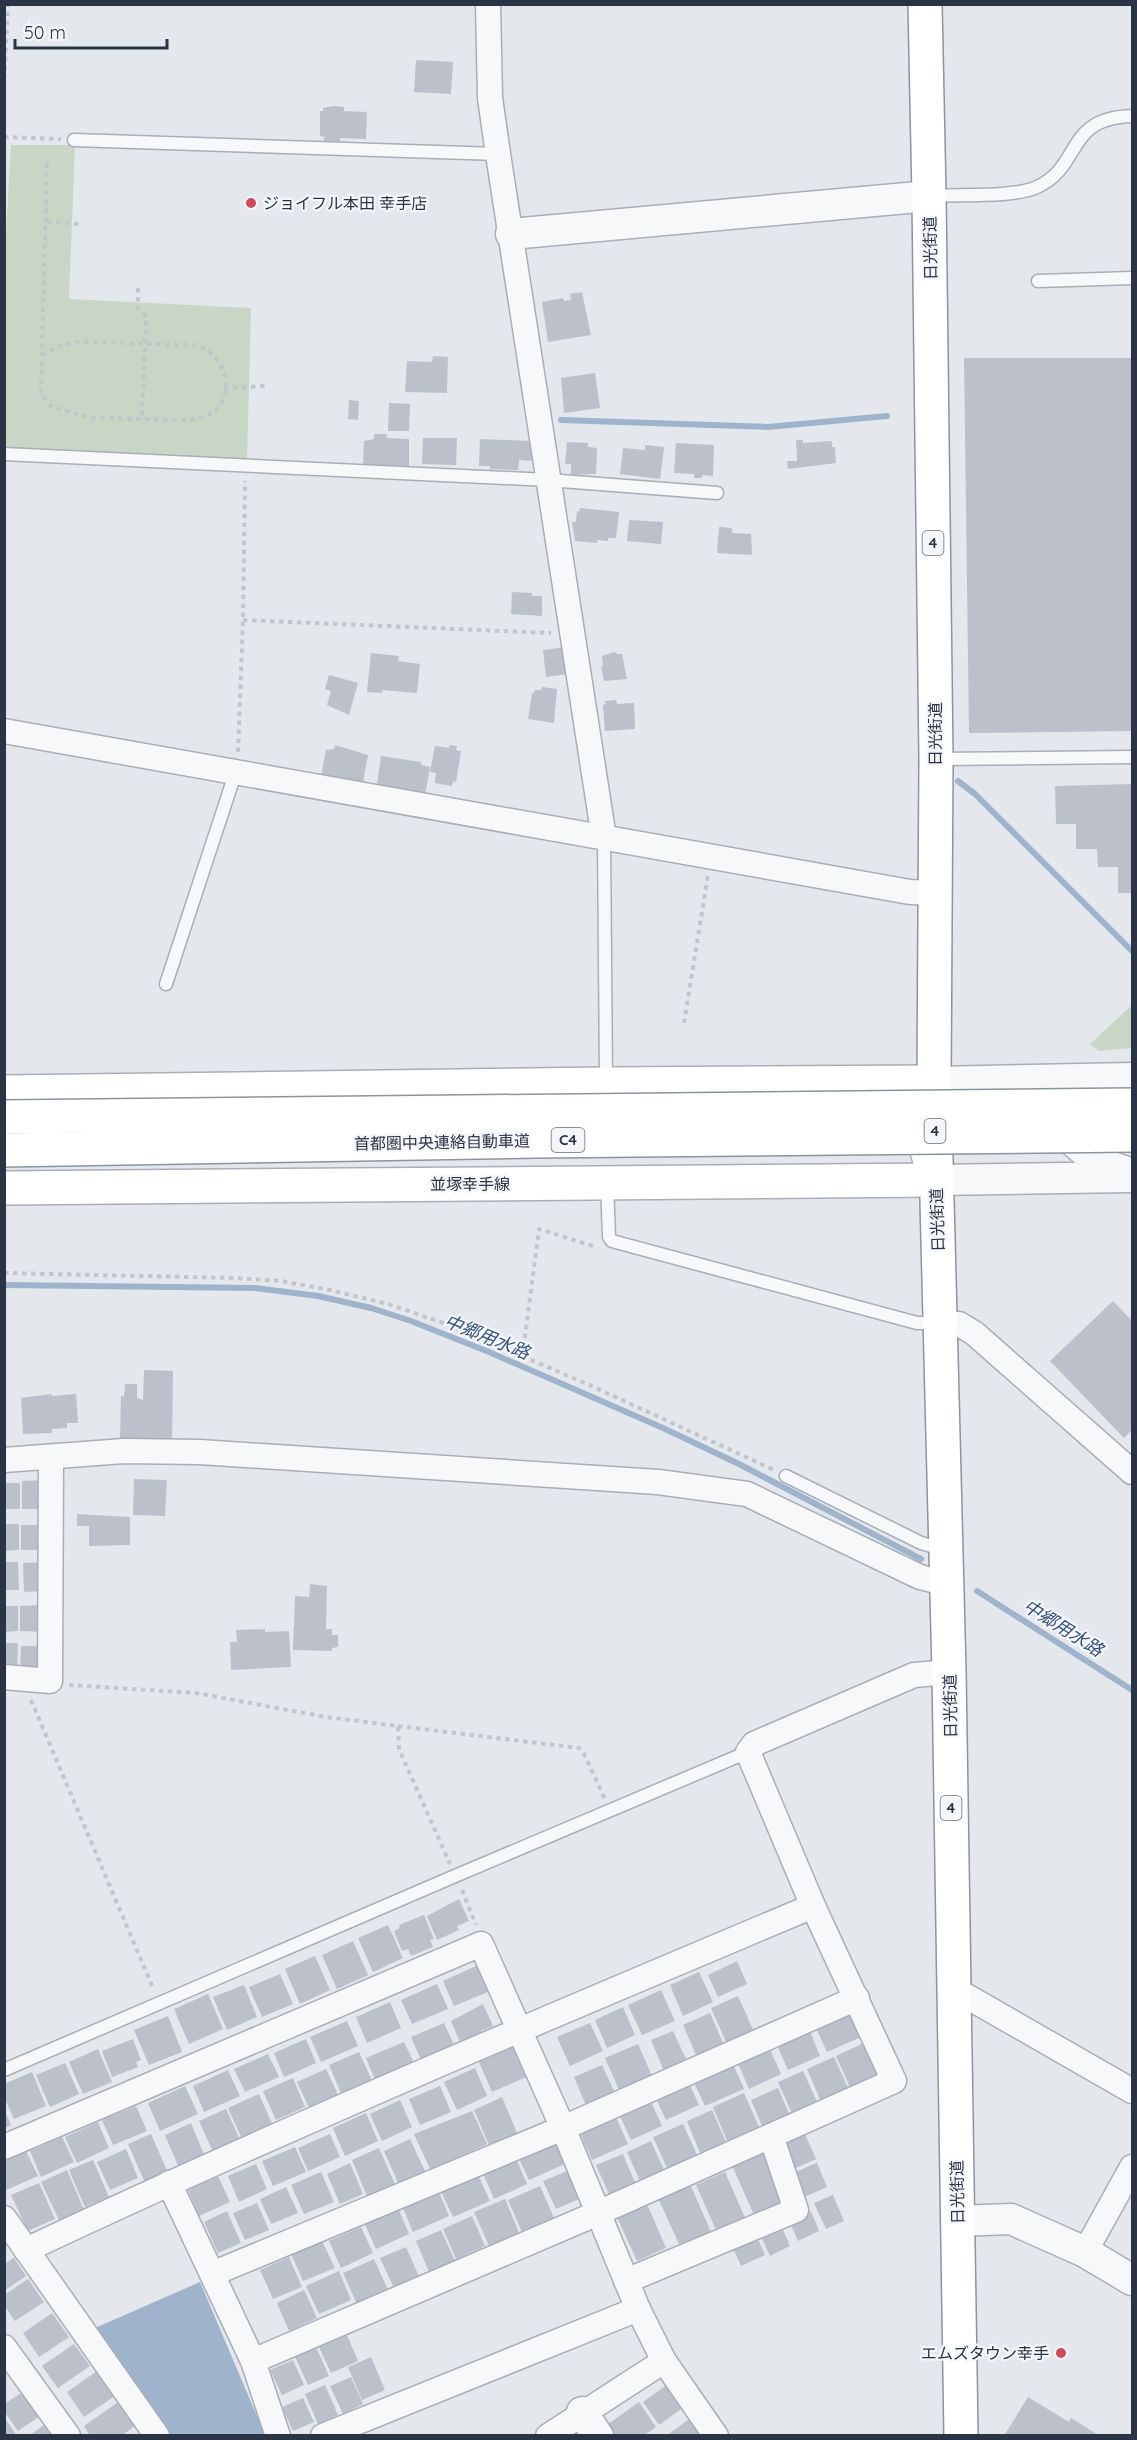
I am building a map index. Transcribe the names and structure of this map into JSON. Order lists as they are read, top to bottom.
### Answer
{
  "streets": {
    "main road": [
      "日光街道",
      "4",
      "C4",
      "首都圏中央連絡自動車道",
      "並塚幸手線"
    ]
  },
  "crossings": [
    ["日光街道", "並塚幸手線"]
  ],
  "water": ["中郷用水路"],
  "places": ["ジョイフル本田 幸手店", "エムズタウン幸手"],
  "scale_bar": "50 m"
}
